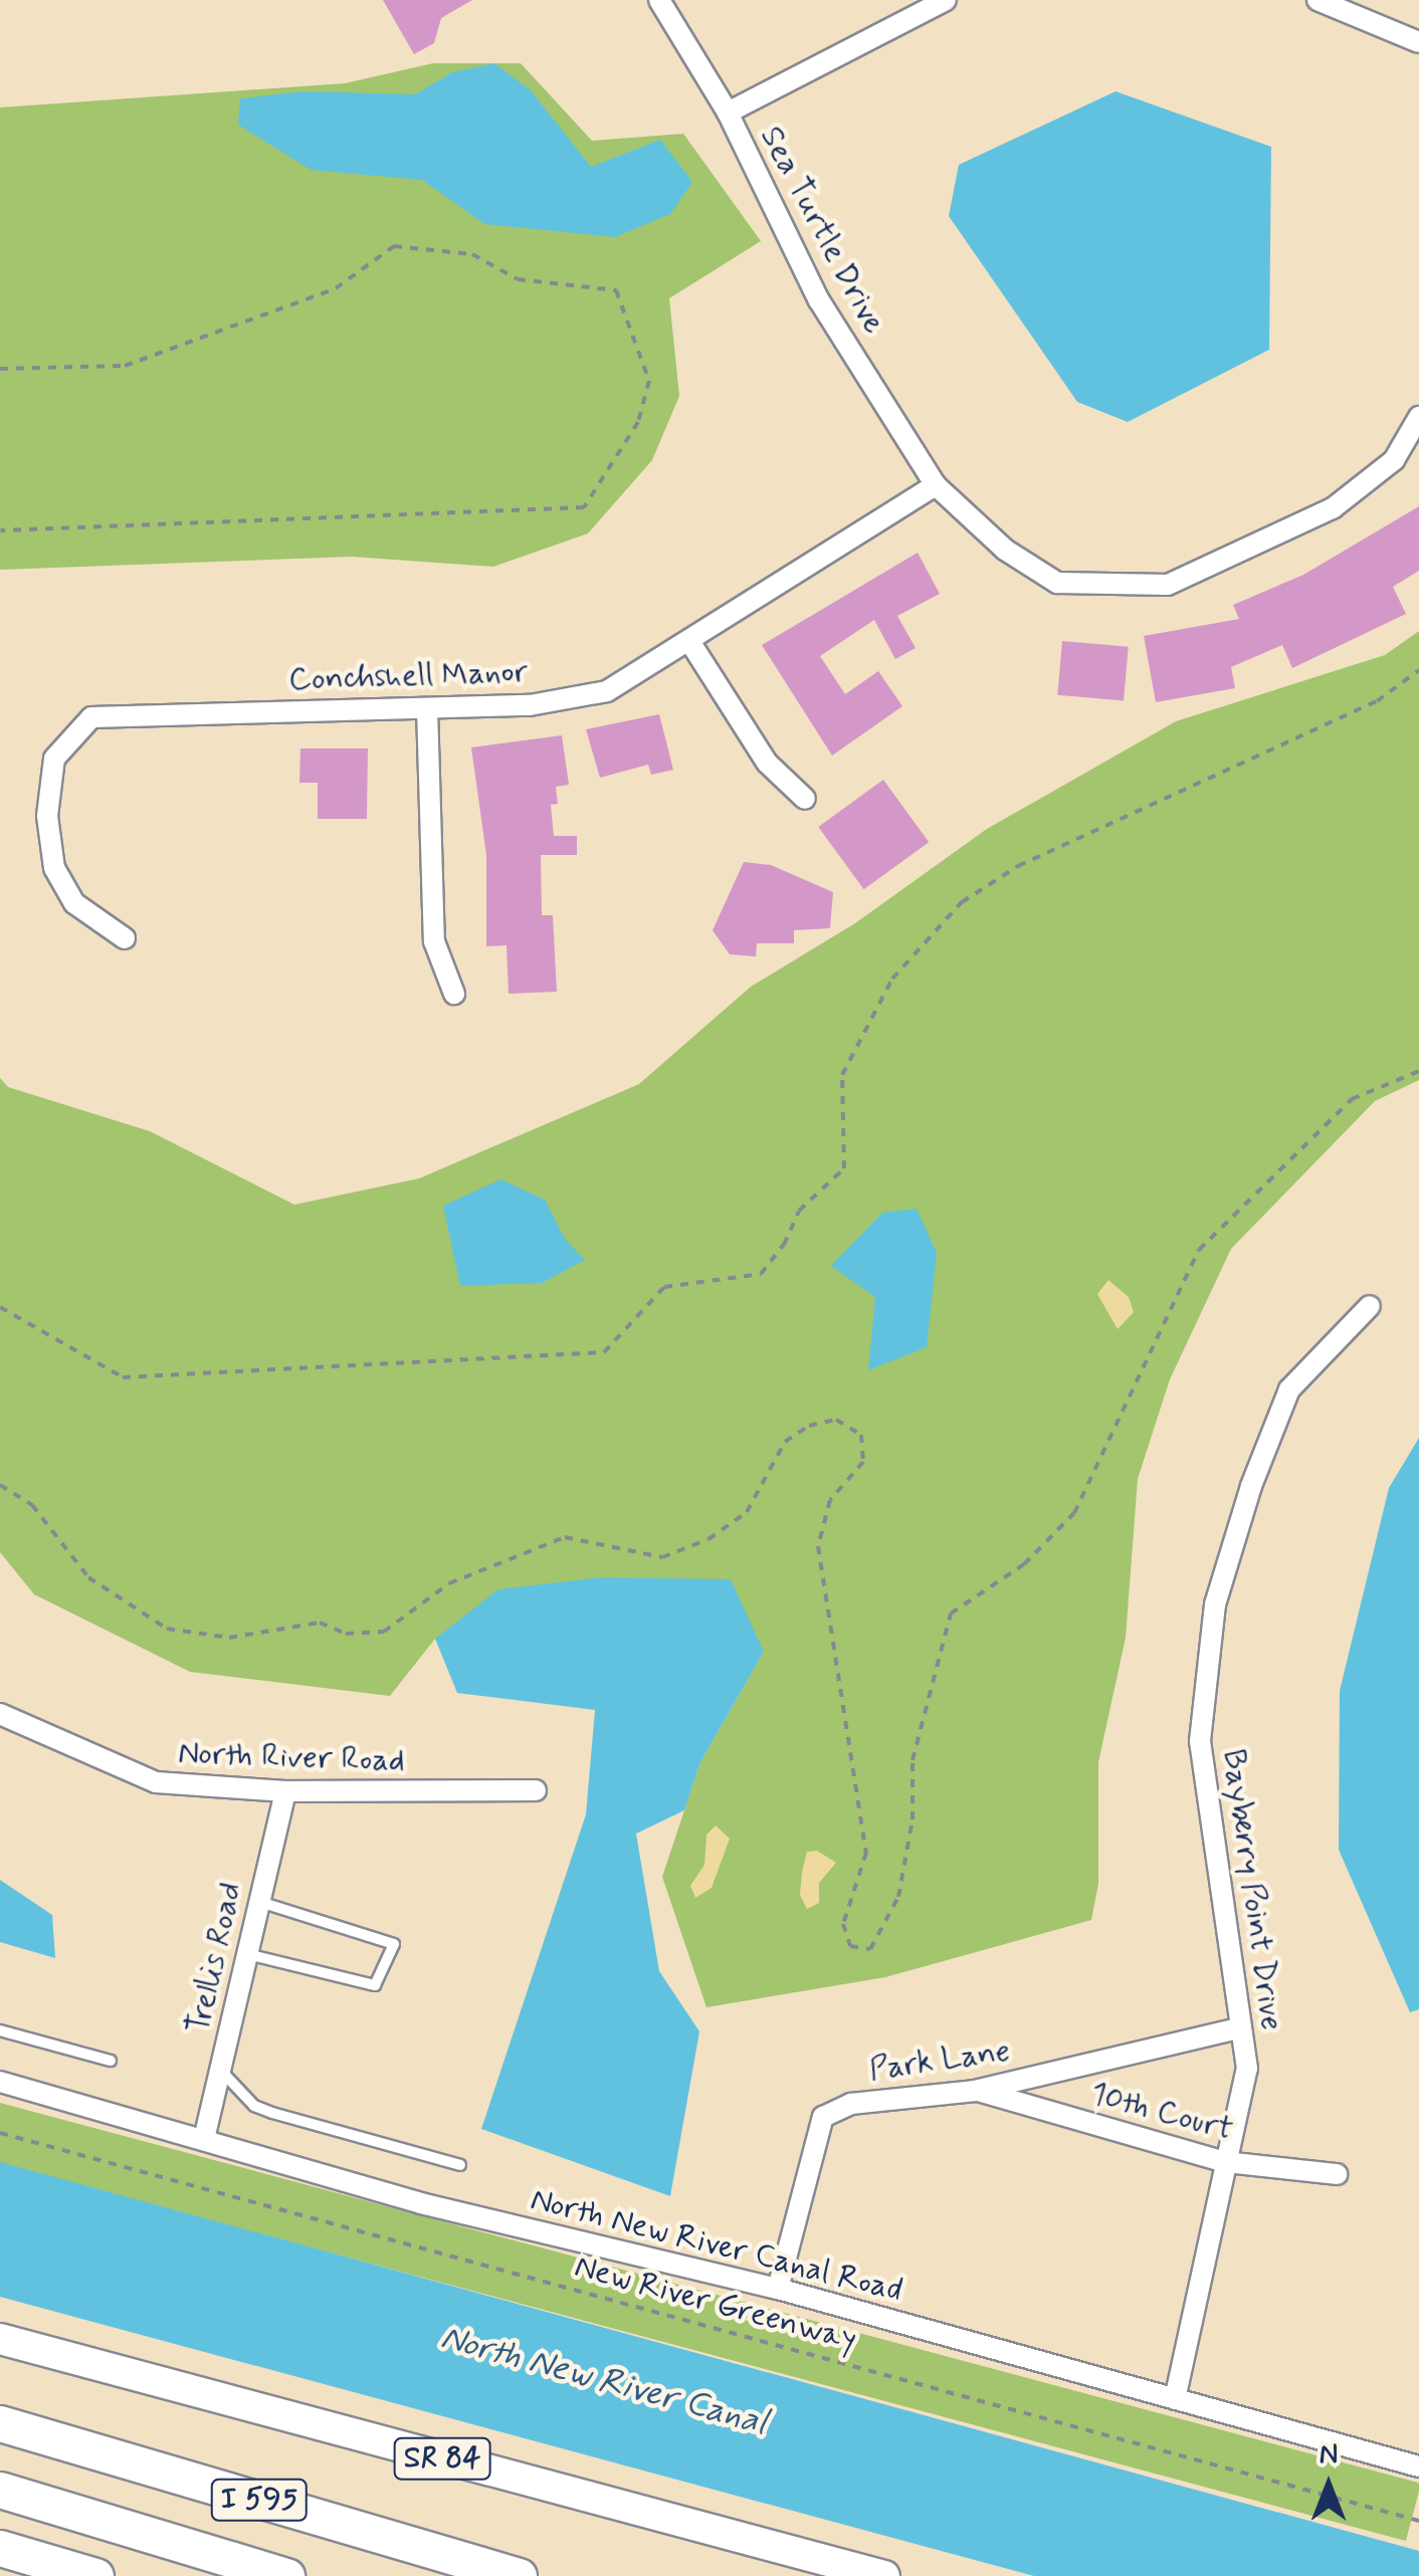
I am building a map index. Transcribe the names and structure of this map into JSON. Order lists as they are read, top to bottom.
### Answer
{
  "streets": {
    "highway": ["I 595"],
    "main road": ["SR 84"],
    "street": [
      "Sea Turtle Drive",
      "Conchshell Manor",
      "North River Road",
      "Bayberry Point Drive",
      "Trellis Road",
      "Park Lane",
      "10th Court",
      "North New River Canal Road"
    ],
    "path": ["New River Greenway"]
  },
  "crossings": [
    ["Sea Turtle Drive", "Conchshell Manor"],
    ["North River Road", "Trellis Road"],
    ["Bayberry Point Drive", "Park Lane"],
    ["Bayberry Point Drive", "10th Court"],
    ["Bayberry Point Drive", "North New River Canal Road"],
    ["Trellis Road", "North New River Canal Road"],
    ["Park Lane", "10th Court"],
    ["Park Lane", "North New River Canal Road"]
  ],
  "water": ["North New River Canal"],
  "north": "top"
}
